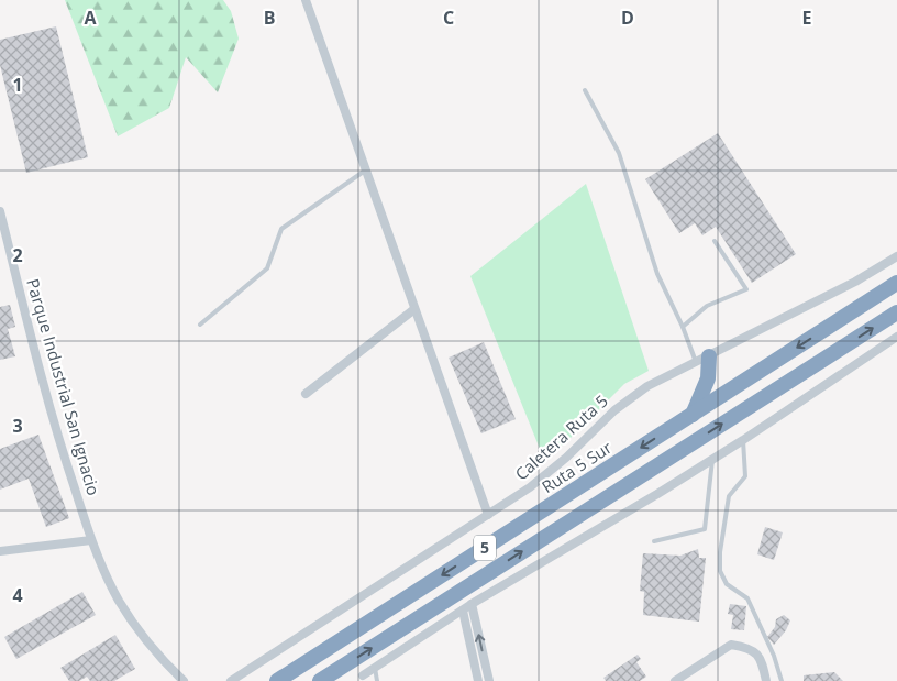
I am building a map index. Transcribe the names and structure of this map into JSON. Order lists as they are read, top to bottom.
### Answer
{
  "streets": {
    "highway": ["Ruta 5 Sur", "5"],
    "street": ["Parque Industrial San Ignacio", "Caletera Ruta 5"]
  },
  "grid": {
    "columns": [
      "A",
      "B",
      "C",
      "D",
      "E"
    ],
    "rows": [
      "1",
      "2",
      "3",
      "4"
    ]
  }
}
